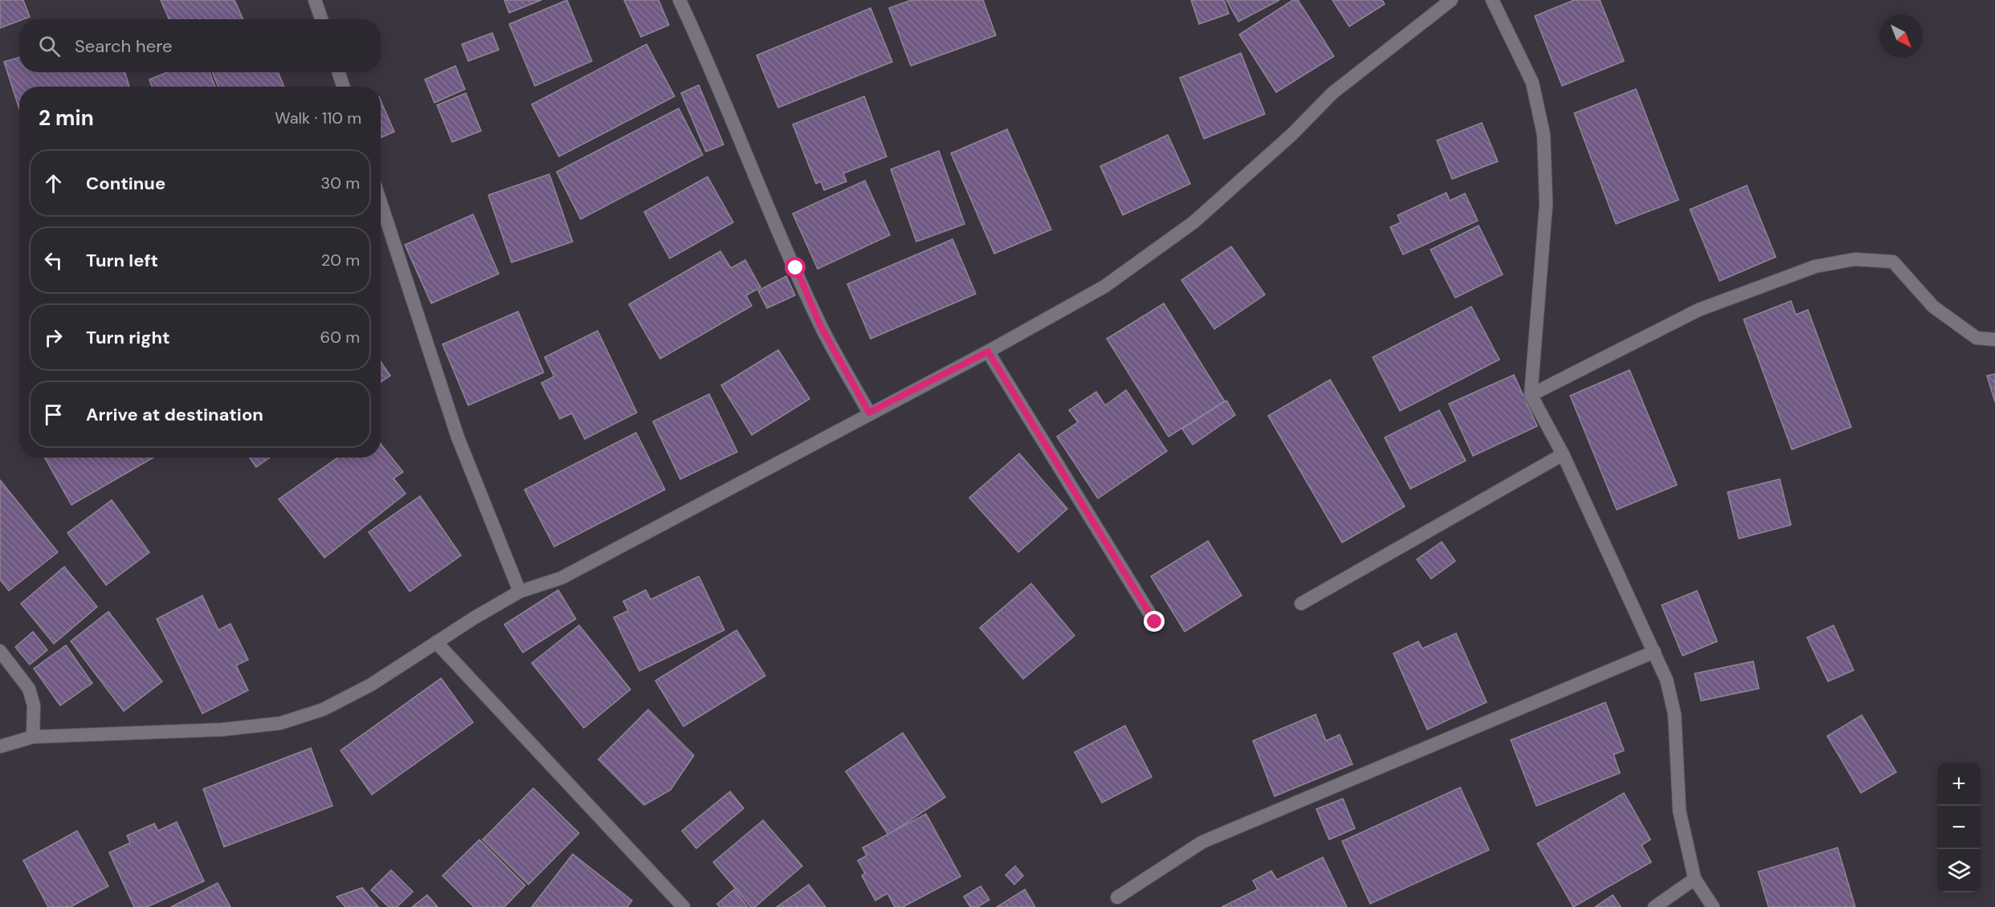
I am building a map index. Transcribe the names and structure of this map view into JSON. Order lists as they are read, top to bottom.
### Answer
{
  "north": "bottom right",
  "page": {
    "search": "Search here",
    "heading": ["2 min", "Walk · 110 m"],
    "list": [
      ["Continue", "30 m"],
      ["Turn left", "20 m"],
      ["Turn right", "60 m"],
      "Arrive at destination"
    ],
    "map_buttons": ["+", "−"]
  }
}
